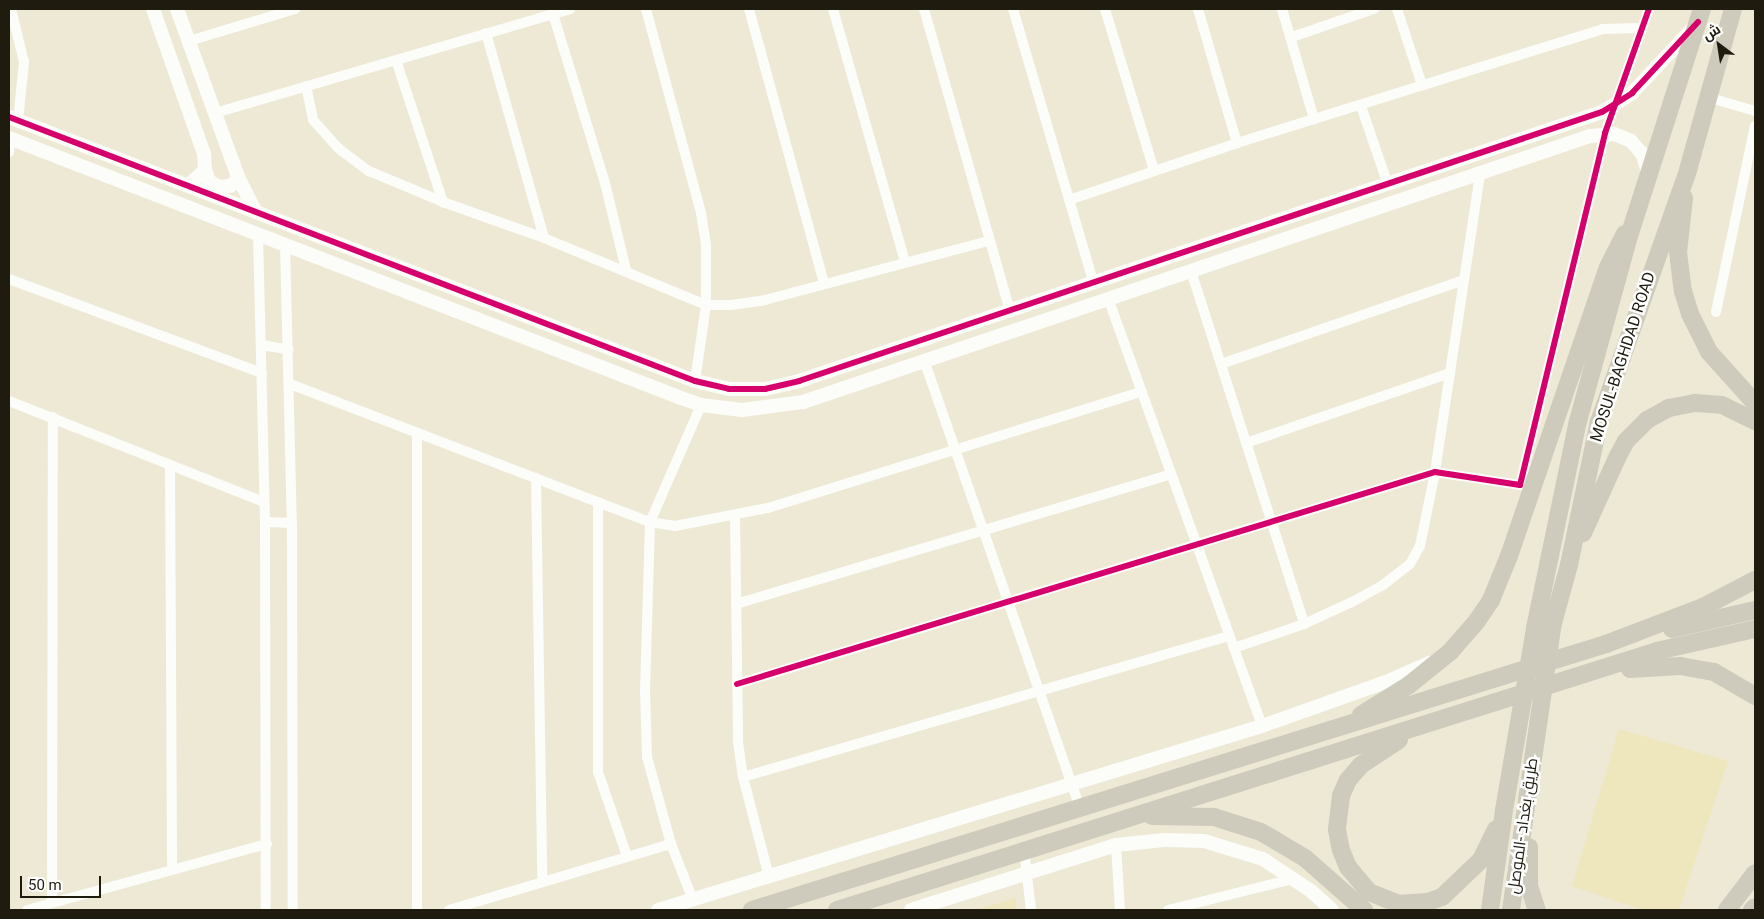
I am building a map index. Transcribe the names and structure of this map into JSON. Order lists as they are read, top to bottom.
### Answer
{
  "streets": {
    "highway": ["MOSUL-BAGHDAD ROAD", "طريق بغداد -الموصل"]
  },
  "crossings": [
    ["MOSUL-BAGHDAD ROAD", "طريق بغداد -الموصل"]
  ],
  "scale_bar": "50 m",
  "north": "top left"
}
